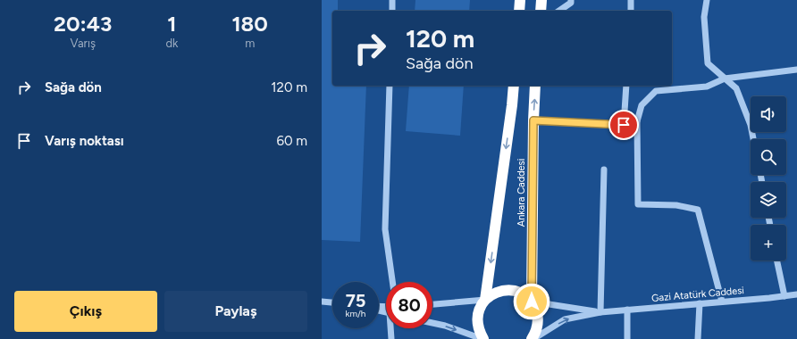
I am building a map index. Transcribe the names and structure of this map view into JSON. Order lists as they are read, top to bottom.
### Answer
{
  "streets": {
    "highway": ["Ankara Caddesi"],
    "street": ["Gazi Atatürk Caddesi"]
  },
  "page": {
    "eta": [
      "20:43",
      "Varış",
      "1",
      "dk",
      "180",
      "m"
    ],
    "turn": ["120 m", "Sağa dön"],
    "list": [
      {
        "name": "Sağa dön",
        "value": "120 m"
      },
      {
        "name": "Varış noktası",
        "value": "60 m"
      }
    ],
    "map_buttons": "+",
    "speed": "75 km/h",
    "limit": "80",
    "buttons": ["Çıkış", "Paylaş"]
  }
}
